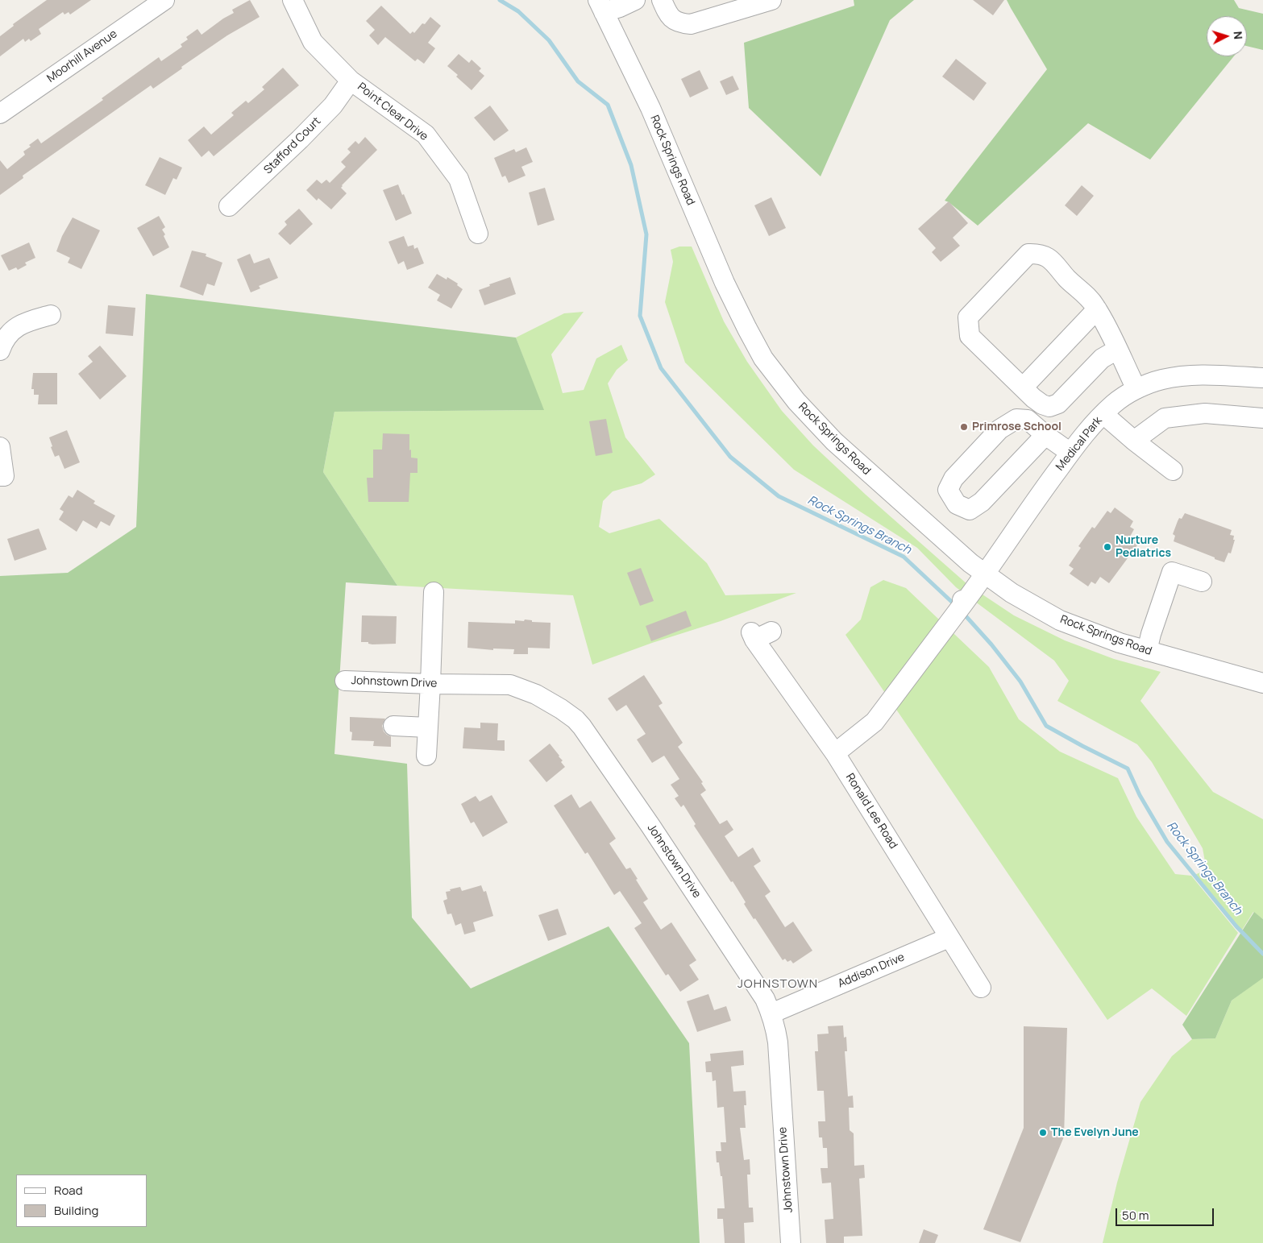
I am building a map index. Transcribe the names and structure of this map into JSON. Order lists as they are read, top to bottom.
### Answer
{
  "streets": {
    "street": [
      "Moorhill Avenue",
      "Point Clear Drive",
      "Stafford Court",
      "Rock Springs Road",
      "Medical Park",
      "Johnstown Drive",
      "Ronald Lee Road",
      "Addison Drive"
    ]
  },
  "crossings": [
    ["Point Clear Drive", "Stafford Court"],
    ["Rock Springs Road", "Medical Park"],
    ["Medical Park", "Ronald Lee Road"],
    ["Johnstown Drive", "Addison Drive"],
    ["Ronald Lee Road", "Addison Drive"]
  ],
  "districts": ["JOHNSTOWN"],
  "water": ["Rock Springs Branch"],
  "places": ["Primrose School", "Nurture Pediatrics", "The Evelyn June"],
  "legend": ["Road", "Building"],
  "scale_bar": "50 m",
  "north": "right"
}
